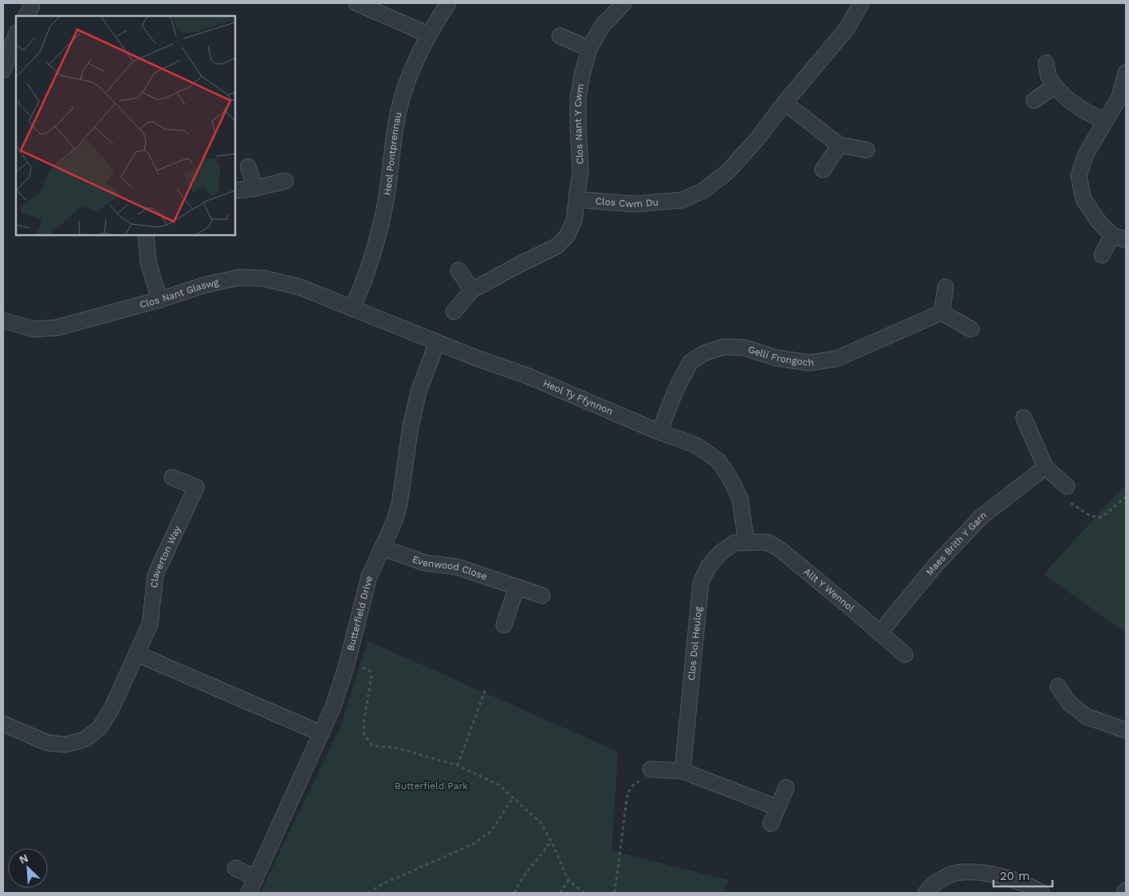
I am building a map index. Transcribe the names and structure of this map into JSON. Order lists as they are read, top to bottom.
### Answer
{
  "streets": {
    "street": [
      "Clos Nant Y Cwm",
      "Heol Pontprennau",
      "Clos Cwm Du",
      "Clos Nant Glaswg",
      "Gelli Frongoch",
      "Heol Ty Ffynnon",
      "Maes Brith Y Garn",
      "Claverton Way",
      "Evenwood Close",
      "Allt Y Wennol",
      "Butterfield Drive",
      "Clos Dol Heulog"
    ]
  },
  "crossings": [
    ["Clos Nant Y Cwm", "Clos Cwm Du"],
    ["Heol Pontprennau", "Clos Nant Glaswg"],
    ["Heol Pontprennau", "Heol Ty Ffynnon"],
    ["Clos Nant Glaswg", "Heol Ty Ffynnon"],
    ["Gelli Frongoch", "Heol Ty Ffynnon"],
    ["Heol Ty Ffynnon", "Allt Y Wennol"],
    ["Heol Ty Ffynnon", "Butterfield Drive"],
    ["Heol Ty Ffynnon", "Clos Dol Heulog"],
    ["Maes Brith Y Garn", "Allt Y Wennol"],
    ["Evenwood Close", "Butterfield Drive"],
    ["Allt Y Wennol", "Clos Dol Heulog"]
  ],
  "parks": ["Butterfield Park"],
  "scale_bar": "20 m",
  "north": "top left"
}
